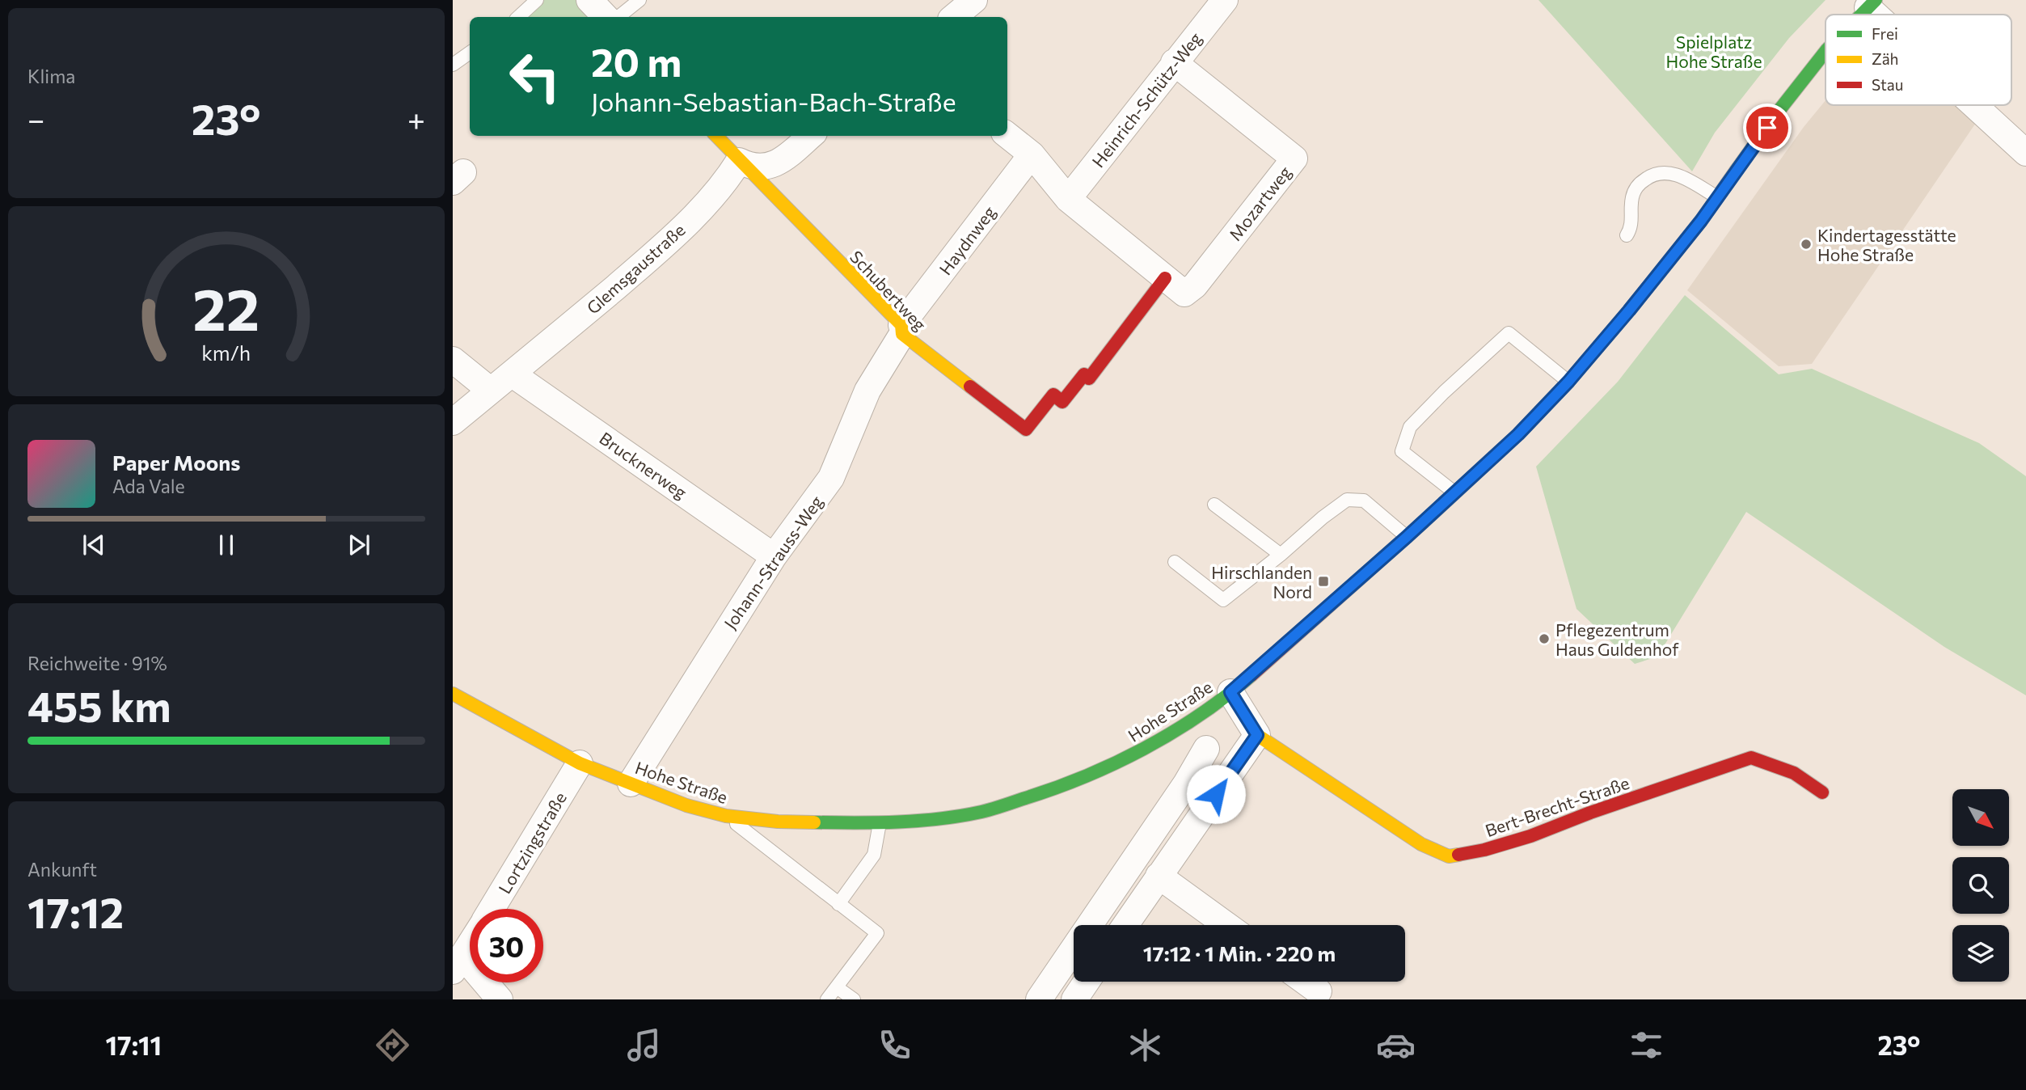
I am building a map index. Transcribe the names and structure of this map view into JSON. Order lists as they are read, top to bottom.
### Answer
{
  "streets": {
    "street": [
      "Heinrich-Schütz-Weg",
      "Mozartweg",
      "Haydnweg",
      "Glemsgaustraße",
      "Schubertweg",
      "Brucknerweg",
      "Johann-Strauss-Weg",
      "Hohe Straße",
      "Bert-Brecht-Straße",
      "Lortzingstraße"
    ]
  },
  "crossings": [
    ["Heinrich-Schütz-Weg", "Mozartweg"],
    ["Mozartweg", "Haydnweg"],
    ["Mozartweg", "Schubertweg"],
    ["Haydnweg", "Schubertweg"],
    ["Haydnweg", "Johann-Strauss-Weg"],
    ["Glemsgaustraße", "Schubertweg"],
    ["Glemsgaustraße", "Brucknerweg"],
    ["Schubertweg", "Johann-Strauss-Weg"],
    ["Brucknerweg", "Johann-Strauss-Weg"],
    ["Johann-Strauss-Weg", "Hohe Straße"],
    ["Hohe Straße", "Lortzingstraße"]
  ],
  "parks": ["Spielplatz Hohe Straße"],
  "places": {
    "other": ["Kindertagesstätte Hohe Straße", "Pflegezentrum Haus Guldenhof"],
    "transit": ["Hirschlanden Nord"]
  },
  "legend": ["Frei", "Zäh", "Stau"],
  "north": "bottom right",
  "page": {
    "tile": [
      "Klima",
      ["Reichweite · 91%", "455 km"],
      ["Ankunft", "17:12"]
    ],
    "turn": ["20 m", "Johann-Sebastian-Bach-Straße"],
    "heat": ["−", "23°", "+"],
    "song": ["Paper Moons", "Ada Vale"],
    "limit": "30",
    "trip": "17:12 · 1 Min. · 220 m",
    "tabs": ["17:11", "23°"],
    "gauge": ["22", "km/h"]
  }
}
